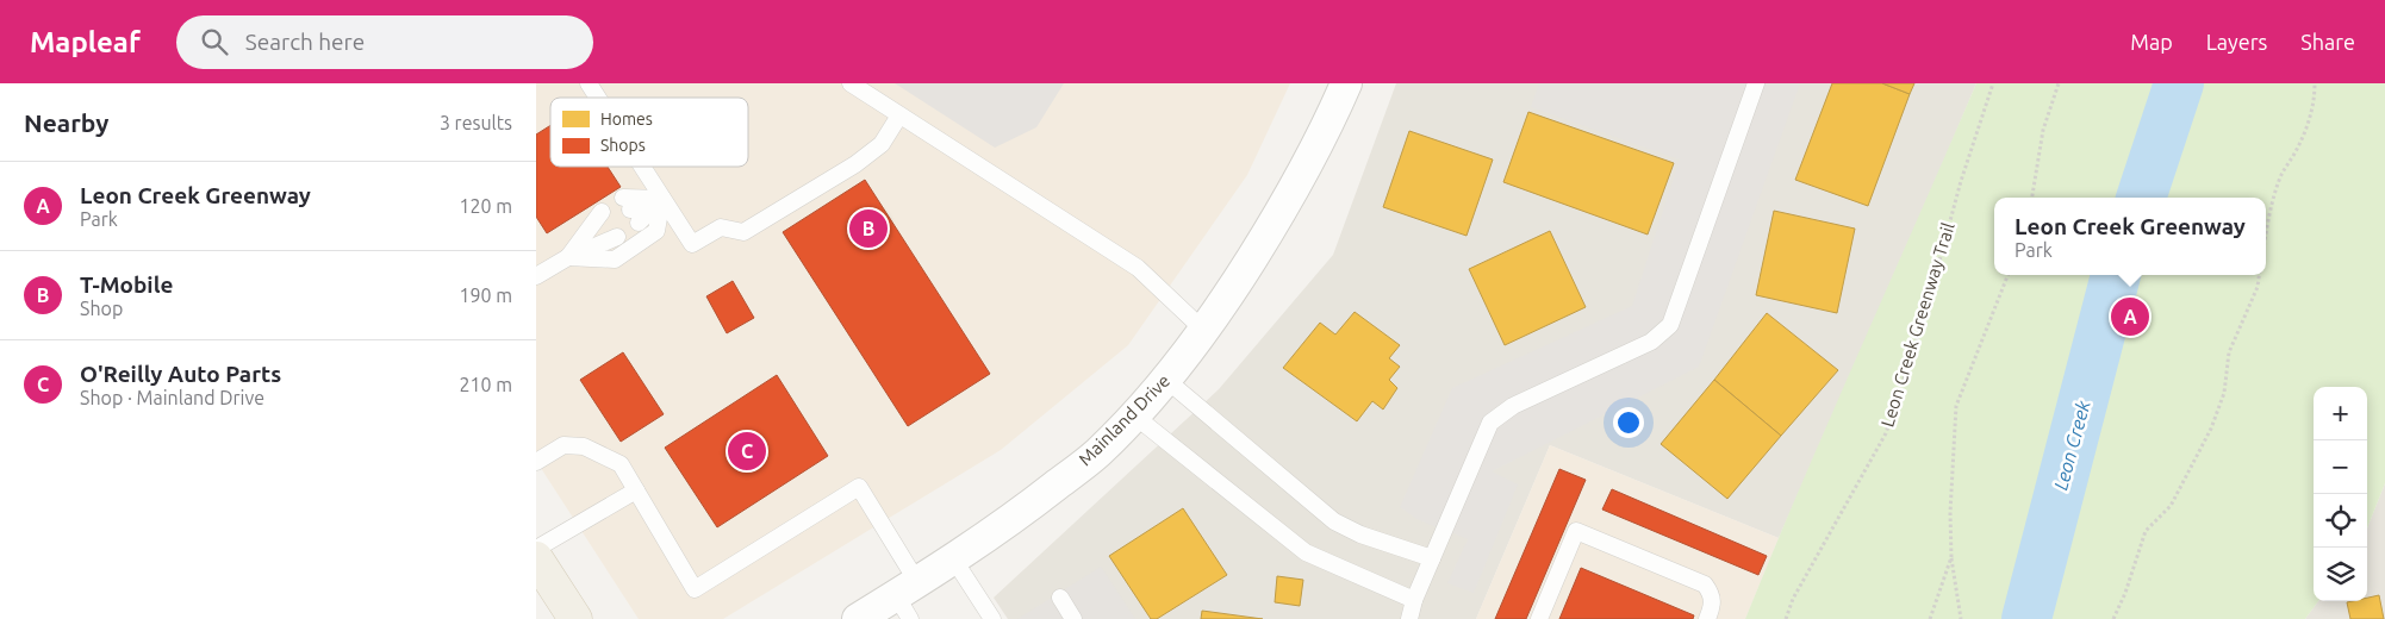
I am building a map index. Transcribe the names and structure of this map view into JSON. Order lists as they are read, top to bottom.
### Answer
{
  "streets": {
    "street": ["Mainland Drive"],
    "path": ["Leon Creek Greenway Trail"]
  },
  "water": ["Leon Creek"],
  "legend": ["Homes", "Shops"],
  "page": {
    "header": "Mapleaf",
    "search": "Search here",
    "nav": ["Map", "Layers", "Share"],
    "heading": ["Nearby", "3 results"],
    "list": [
      {
        "mark": "A",
        "name": "Leon Creek Greenway",
        "note": "Park",
        "value": "120 m"
      },
      {
        "mark": "B",
        "name": "T-Mobile",
        "note": "Shop",
        "value": "190 m"
      },
      {
        "mark": "C",
        "name": "O'Reilly Auto Parts",
        "note": "Shop · Mainland Drive",
        "value": "210 m"
      }
    ],
    "popup": ["Leon Creek Greenway", "Park"],
    "pins": ["B", "A", "C"],
    "map_buttons": ["+", "−"]
  }
}
